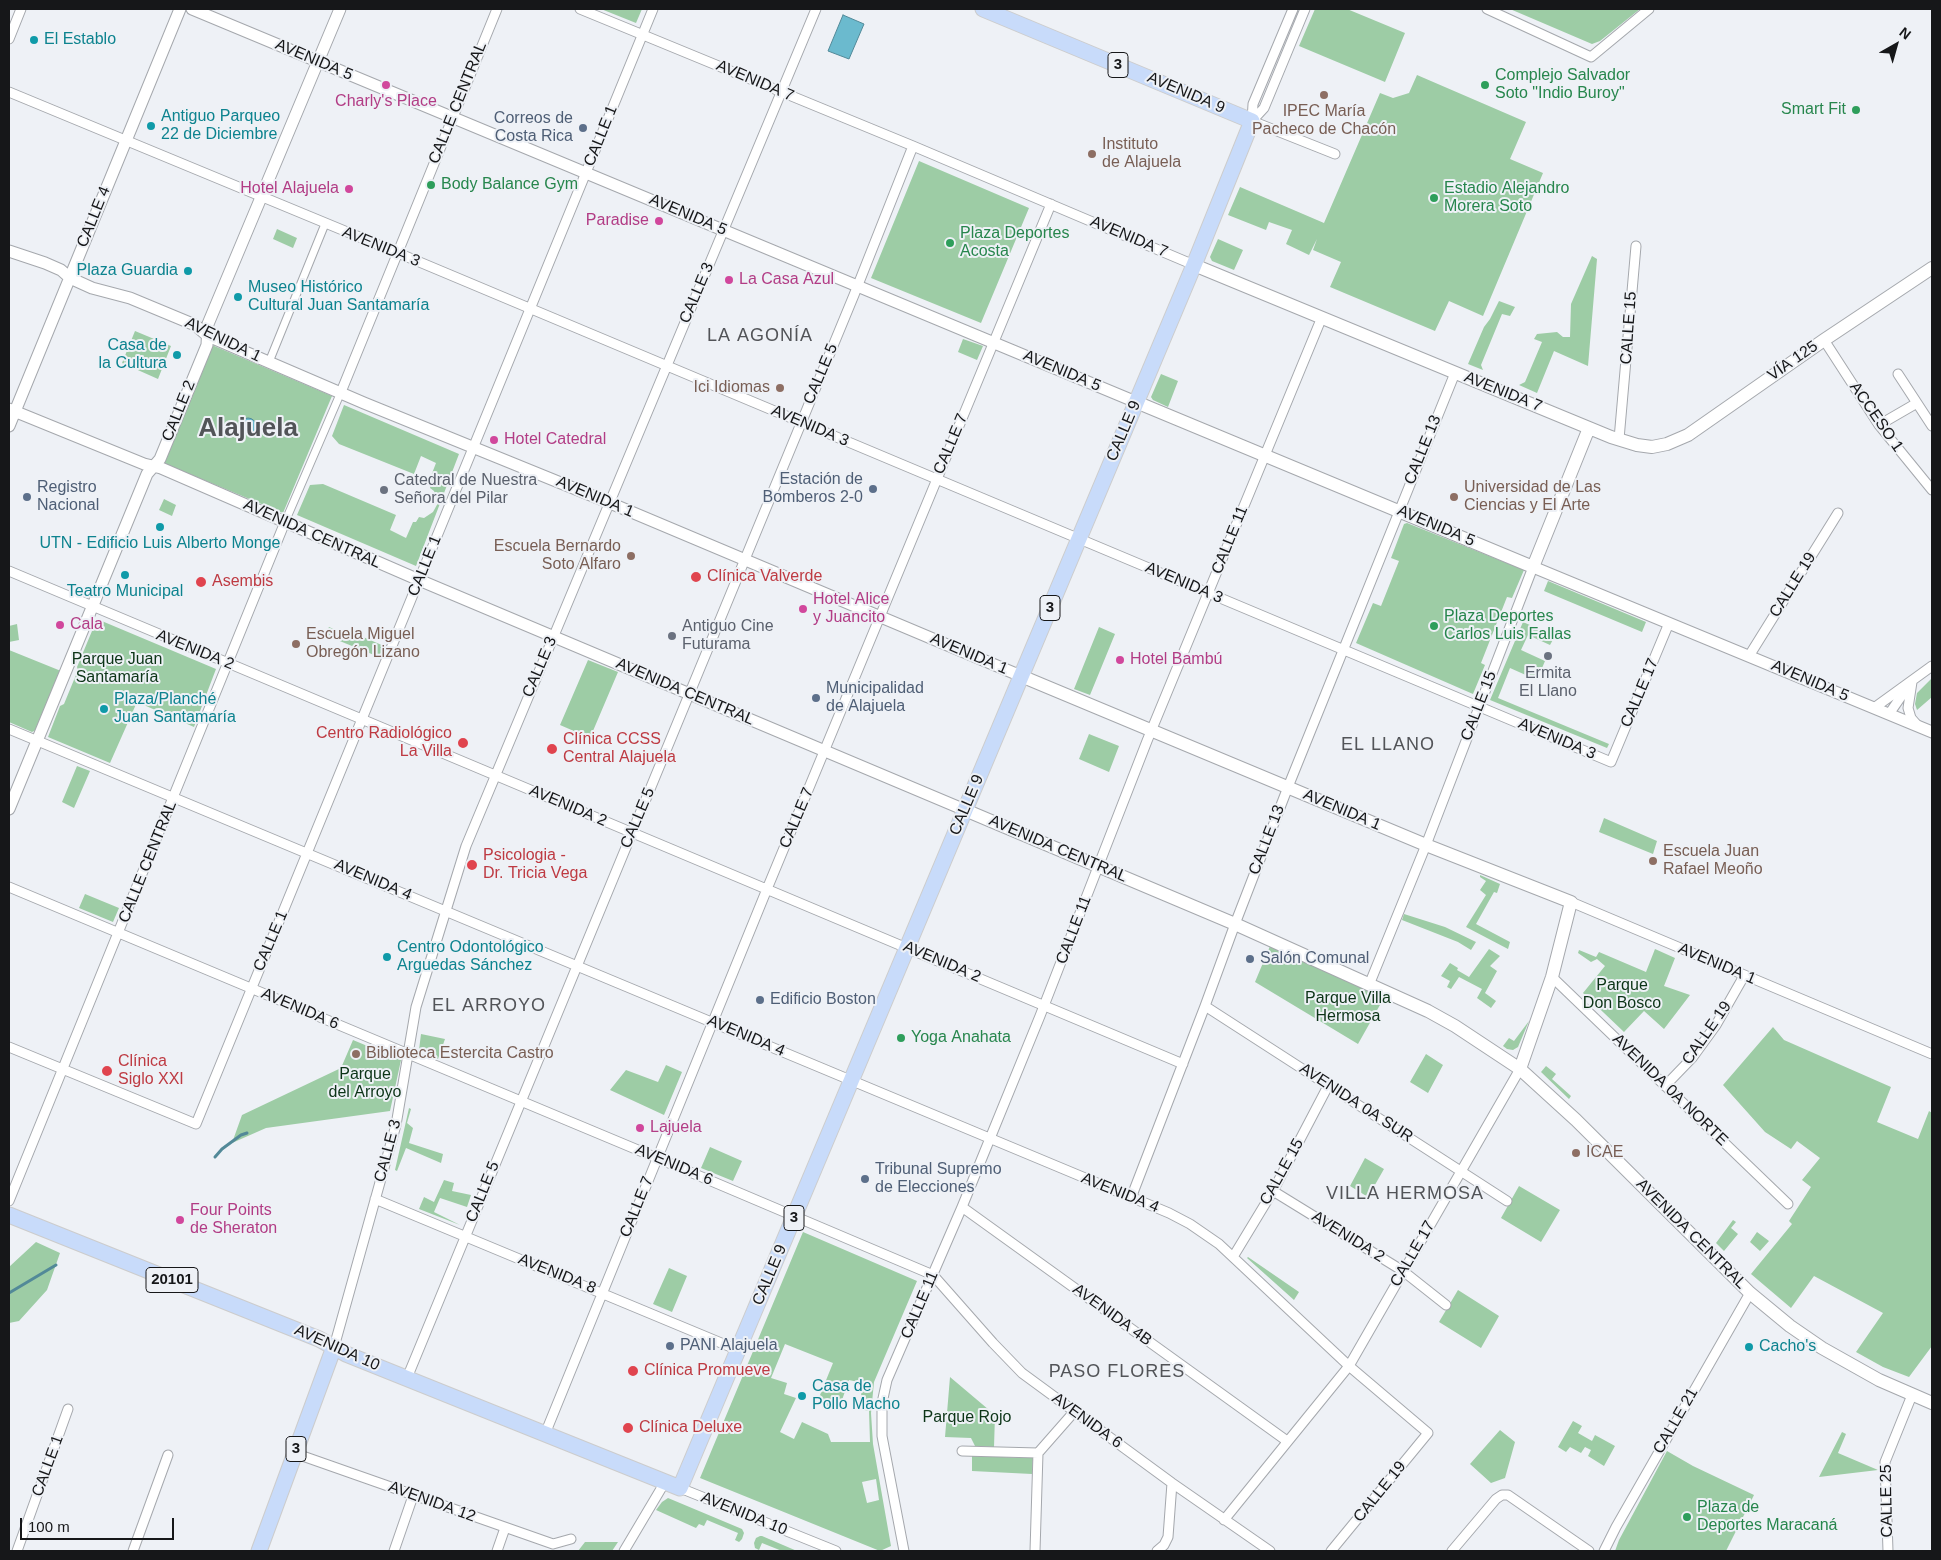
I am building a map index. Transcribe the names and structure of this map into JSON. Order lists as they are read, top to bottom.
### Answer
{
  "streets": {
    "main road": [
      "AVENIDA 5",
      "3",
      "AVENIDA 7",
      "AVENIDA 9",
      "CALLE 15",
      "AVENIDA 1",
      "VÍA 125",
      "CALLE 9",
      "AVENIDA CENTRAL",
      "CALLE 17",
      "20101",
      "AVENIDA 10"
    ],
    "street": [
      "CALLE CENTRAL",
      "CALLE 1",
      "CALLE 4",
      "AVENIDA 3",
      "CALLE 3",
      "CALLE 5",
      "CALLE 2",
      "ACCESO 1",
      "CALLE 7",
      "CALLE 13",
      "CALLE 11",
      "CALLE 19",
      "AVENIDA 2",
      "AVENIDA 4",
      "AVENIDA 6",
      "AVENIDA 0A NORTE",
      "AVENIDA 0A SUR",
      "AVENIDA 8",
      "AVENIDA 4B",
      "CALLE 21",
      "CALLE 25",
      "AVENIDA 12"
    ]
  },
  "crossings": [
    ["AVENIDA 5", "CALLE CENTRAL"],
    ["AVENIDA 5", "CALLE 1"],
    ["AVENIDA 5", "CALLE 3"],
    ["AVENIDA 5", "CALLE 15"],
    ["AVENIDA 5", "CALLE 5"],
    ["AVENIDA 5", "CALLE 2"],
    ["AVENIDA 5", "CALLE 9"],
    ["AVENIDA 5", "CALLE 7"],
    ["AVENIDA 5", "CALLE 13"],
    ["AVENIDA 5", "CALLE 11"],
    ["AVENIDA 5", "CALLE 19"],
    ["AVENIDA 5", "CALLE 17"],
    ["3", "CALLE 3"],
    ["3", "AVENIDA 10"],
    ["3", "AVENIDA 12"],
    ["AVENIDA 7", "CALLE 1"],
    ["AVENIDA 7", "CALLE 3"],
    ["AVENIDA 7", "CALLE 15"],
    ["AVENIDA 7", "VÍA 125"],
    ["AVENIDA 7", "CALLE 5"],
    ["AVENIDA 7", "CALLE 9"],
    ["AVENIDA 7", "CALLE 7"],
    ["AVENIDA 7", "CALLE 13"],
    ["AVENIDA 7", "CALLE 11"],
    ["AVENIDA 9", "CALLE 9"],
    ["CALLE CENTRAL", "CALLE 1"],
    ["CALLE CENTRAL", "AVENIDA 3"],
    ["CALLE CENTRAL", "AVENIDA 1"],
    ["CALLE CENTRAL", "AVENIDA CENTRAL"],
    ["CALLE CENTRAL", "AVENIDA 2"],
    ["CALLE CENTRAL", "AVENIDA 4"],
    ["CALLE CENTRAL", "AVENIDA 6"],
    ["CALLE 1", "AVENIDA 3"],
    ["CALLE 1", "AVENIDA 1"],
    ["CALLE 1", "AVENIDA CENTRAL"],
    ["CALLE 1", "AVENIDA 2"],
    ["CALLE 1", "AVENIDA 4"],
    ["CALLE 1", "AVENIDA 6"],
    ["CALLE 4", "AVENIDA 3"],
    ["CALLE 4", "AVENIDA 1"],
    ["CALLE 4", "AVENIDA CENTRAL"],
    ["AVENIDA 3", "CALLE 3"],
    ["AVENIDA 3", "CALLE 15"],
    ["AVENIDA 3", "CALLE 5"],
    ["AVENIDA 3", "CALLE 2"],
    ["AVENIDA 3", "CALLE 9"],
    ["AVENIDA 3", "CALLE 7"],
    ["AVENIDA 3", "CALLE 13"],
    ["AVENIDA 3", "CALLE 11"],
    ["AVENIDA 3", "CALLE 17"],
    ["CALLE 3", "AVENIDA 1"],
    ["CALLE 3", "AVENIDA CENTRAL"],
    ["CALLE 3", "AVENIDA 2"],
    ["CALLE 3", "AVENIDA 4"],
    ["CALLE 3", "AVENIDA 6"],
    ["CALLE 3", "AVENIDA 8"],
    ["CALLE 3", "AVENIDA 10"],
    ["CALLE 15", "AVENIDA 1"],
    ["CALLE 15", "AVENIDA CENTRAL"],
    ["CALLE 15", "AVENIDA 2"],
    ["CALLE 15", "AVENIDA 4"],
    ["CALLE 15", "AVENIDA 0A SUR"],
    ["AVENIDA 1", "CALLE 5"],
    ["AVENIDA 1", "CALLE 2"],
    ["AVENIDA 1", "CALLE 9"],
    ["AVENIDA 1", "CALLE 7"],
    ["AVENIDA 1", "CALLE 13"],
    ["AVENIDA 1", "CALLE 11"],
    ["AVENIDA 1", "CALLE 19"],
    ["AVENIDA 1", "CALLE 17"],
    ["VÍA 125", "ACCESO 1"],
    ["CALLE 5", "AVENIDA CENTRAL"],
    ["CALLE 5", "AVENIDA 2"],
    ["CALLE 5", "AVENIDA 4"],
    ["CALLE 5", "AVENIDA 6"],
    ["CALLE 5", "AVENIDA 8"],
    ["CALLE 5", "AVENIDA 10"],
    ["CALLE 2", "AVENIDA CENTRAL"],
    ["CALLE 2", "AVENIDA 2"],
    ["CALLE 2", "AVENIDA 4"],
    ["CALLE 9", "AVENIDA CENTRAL"],
    ["CALLE 9", "AVENIDA 2"],
    ["CALLE 9", "AVENIDA 4"],
    ["CALLE 9", "AVENIDA 6"],
    ["CALLE 9", "AVENIDA 8"],
    ["CALLE 9", "AVENIDA 10"],
    ["CALLE 7", "AVENIDA CENTRAL"],
    ["CALLE 7", "AVENIDA 2"],
    ["CALLE 7", "AVENIDA 4"],
    ["CALLE 7", "AVENIDA 6"],
    ["CALLE 7", "AVENIDA 8"],
    ["CALLE 7", "AVENIDA 10"],
    ["CALLE 13", "AVENIDA CENTRAL"],
    ["CALLE 13", "AVENIDA 2"],
    ["CALLE 13", "AVENIDA 4"],
    ["CALLE 13", "AVENIDA 0A SUR"],
    ["AVENIDA CENTRAL", "CALLE 11"],
    ["AVENIDA CENTRAL", "CALLE 17"],
    ["AVENIDA CENTRAL", "CALLE 21"],
    ["AVENIDA CENTRAL", "CALLE 25"],
    ["CALLE 11", "AVENIDA 2"],
    ["CALLE 11", "AVENIDA 4"],
    ["CALLE 11", "AVENIDA 6"],
    ["CALLE 11", "AVENIDA 4B"],
    ["CALLE 19", "AVENIDA 4"],
    ["CALLE 19", "AVENIDA 0A NORTE"],
    ["AVENIDA 2", "CALLE 17"],
    ["CALLE 17", "AVENIDA 4"],
    ["CALLE 17", "AVENIDA 6"],
    ["CALLE 17", "AVENIDA 0A NORTE"],
    ["CALLE 17", "AVENIDA 0A SUR"],
    ["CALLE 17", "AVENIDA 4B"]
  ],
  "districts": [
    "LA AGONÍA",
    "Alajuela",
    "EL LLANO",
    "EL ARROYO",
    "VILLA HERMOSA",
    "PASO FLORES"
  ],
  "parks": [
    "Parque Juan Santamaría",
    "Parque Don Bosco",
    "Parque Villa Hermosa",
    "Parque del Arroyo",
    "Parque Rojo"
  ],
  "places": [
    "El Establo",
    "Charly's Place",
    "Complejo Salvador Soto \"Indio Buroy\"",
    "IPEC María Pacheco de Chacón",
    "Smart Fit",
    "Antiguo Parqueo 22 de Diciembre",
    "Correos de Costa Rica",
    "Instituto de Alajuela",
    "Body Balance Gym",
    "Hotel Alajuela",
    "Estadio Alejandro Morera Soto",
    "Paradise",
    "Plaza Deportes Acosta",
    "Plaza Guardia",
    "La Casa Azul",
    "Museo Histórico Cultural Juan Santamaría",
    "Casa de la Cultura",
    "Ici Idiomas",
    "Hotel Catedral",
    "Estación de Bomberos 2-0",
    "Catedral de Nuestra Señora del Pilar",
    "Registro Nacional",
    "Universidad de Las Ciencias y El Arte",
    "UTN - Edificio Luis Alberto Monge",
    "Escuela Bernardo Soto Alfaro",
    "Teatro Municipal",
    "Clínica Valverde",
    "Asembis",
    "Hotel Alice y Juancito",
    "Cala",
    "Plaza Deportes Carlos Luis Fallas",
    "Antiguo Cine Futurama",
    "Escuela Miguel Obregón Lizano",
    "Ermita El Llano",
    "Hotel Bambú",
    "Municipalidad de Alajuela",
    "Plaza/Planché Juan Santamaría",
    "Centro Radiológico La Villa",
    "Clínica CCSS Central Alajuela",
    "Escuela Juan Rafael Meoño",
    "Psicologia - Dr. Tricia Vega",
    "Centro Odontológico Arguedas Sánchez",
    "Salón Comunal",
    "Edificio Boston",
    "Yoga Anahata",
    "Biblioteca Estercita Castro",
    "Clínica Siglo XXI",
    "Lajuela",
    "ICAE",
    "Tribunal Supremo de Elecciones",
    "Four Points de Sheraton",
    "PANI Alajuela",
    "Cacho's",
    "Clínica Promueve",
    "Casa de Pollo Macho",
    "Clínica Deluxe",
    "Plaza de Deportes Maracaná"
  ],
  "scale_bar": "100 m",
  "north": "top right"
}
